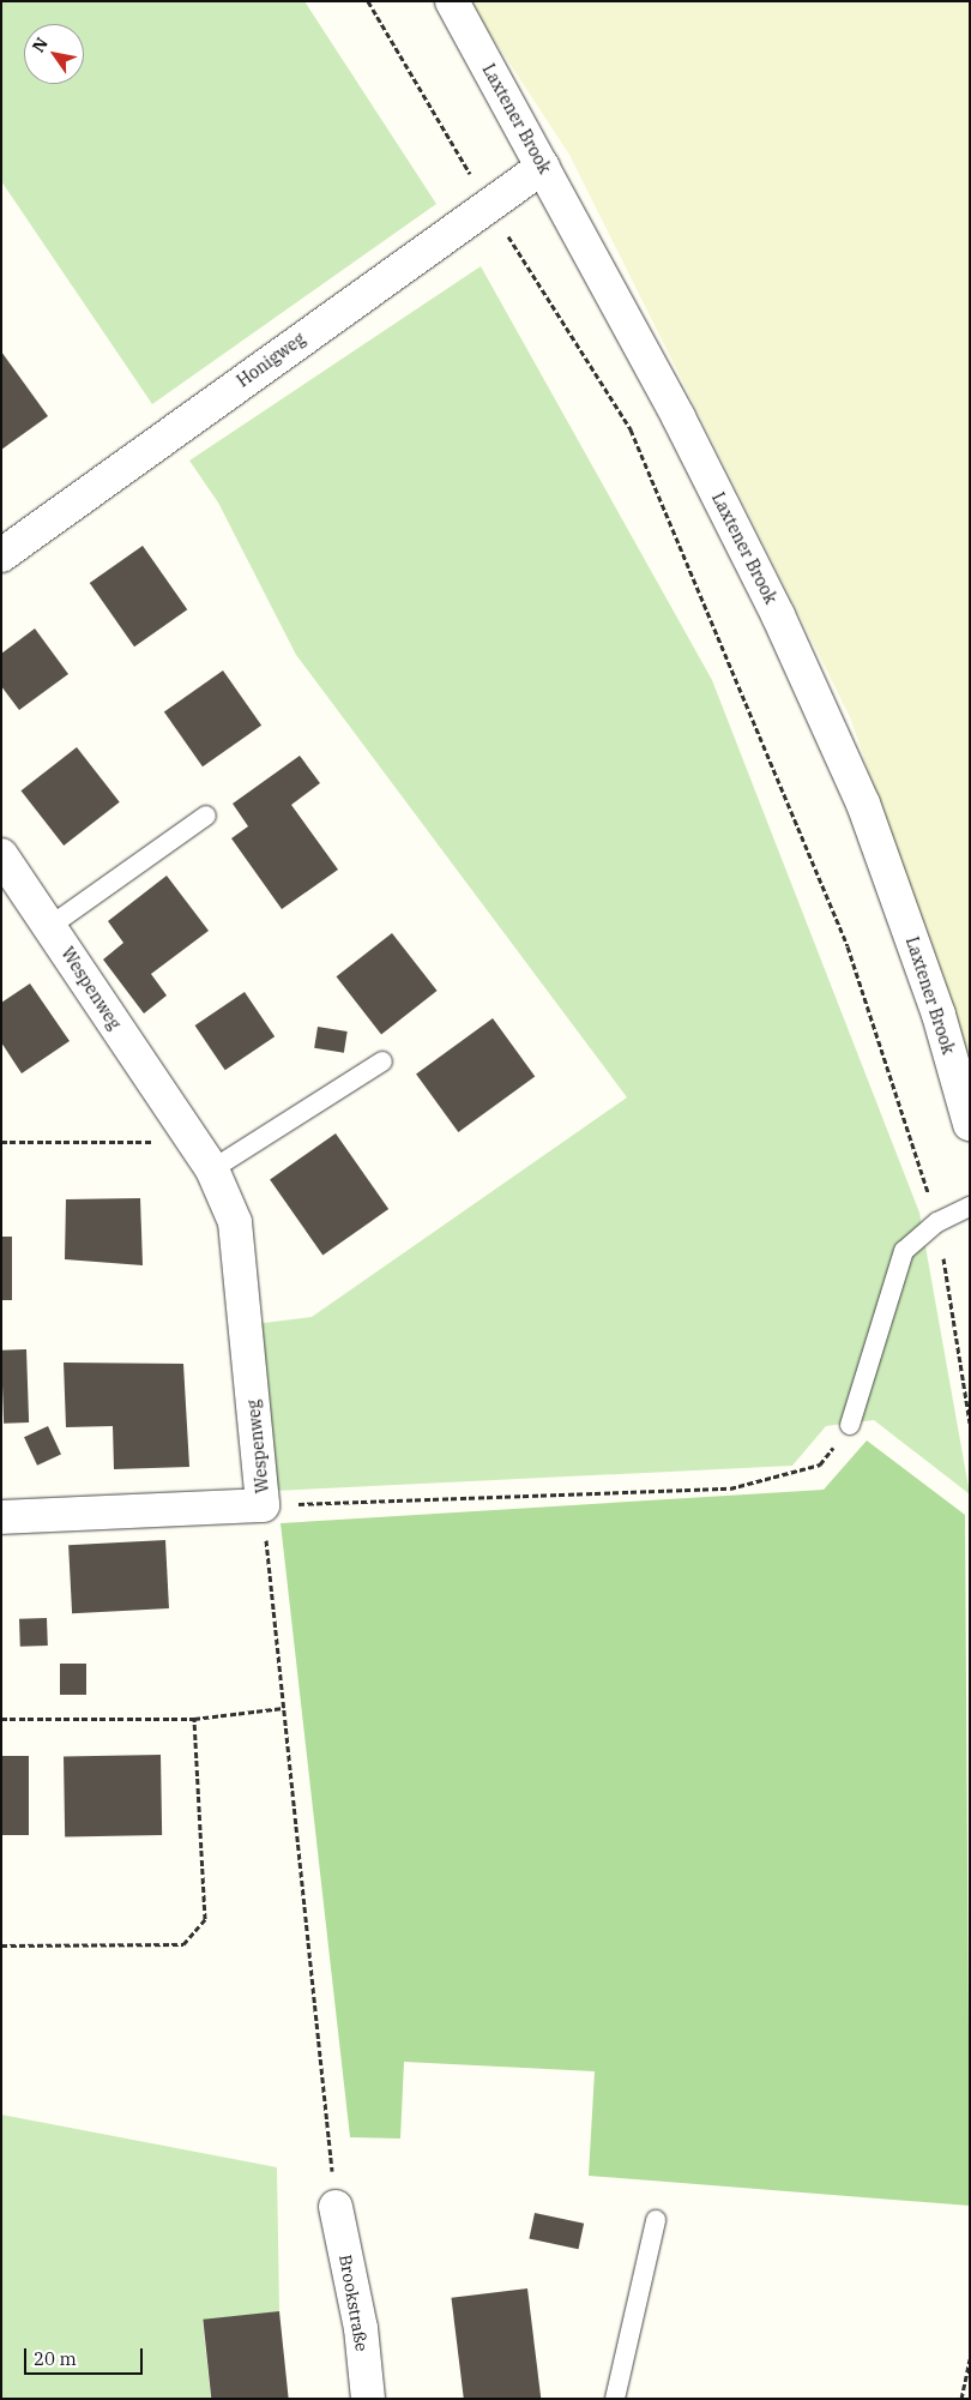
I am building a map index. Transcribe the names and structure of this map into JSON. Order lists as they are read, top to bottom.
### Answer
{
  "streets": {
    "street": [
      "Laxtener Brook",
      "Honigweg",
      "Wespenweg",
      "Brookstraße"
    ]
  },
  "crossings": [
    ["Laxtener Brook", "Honigweg"]
  ],
  "scale_bar": "20 m",
  "north": "top left"
}
